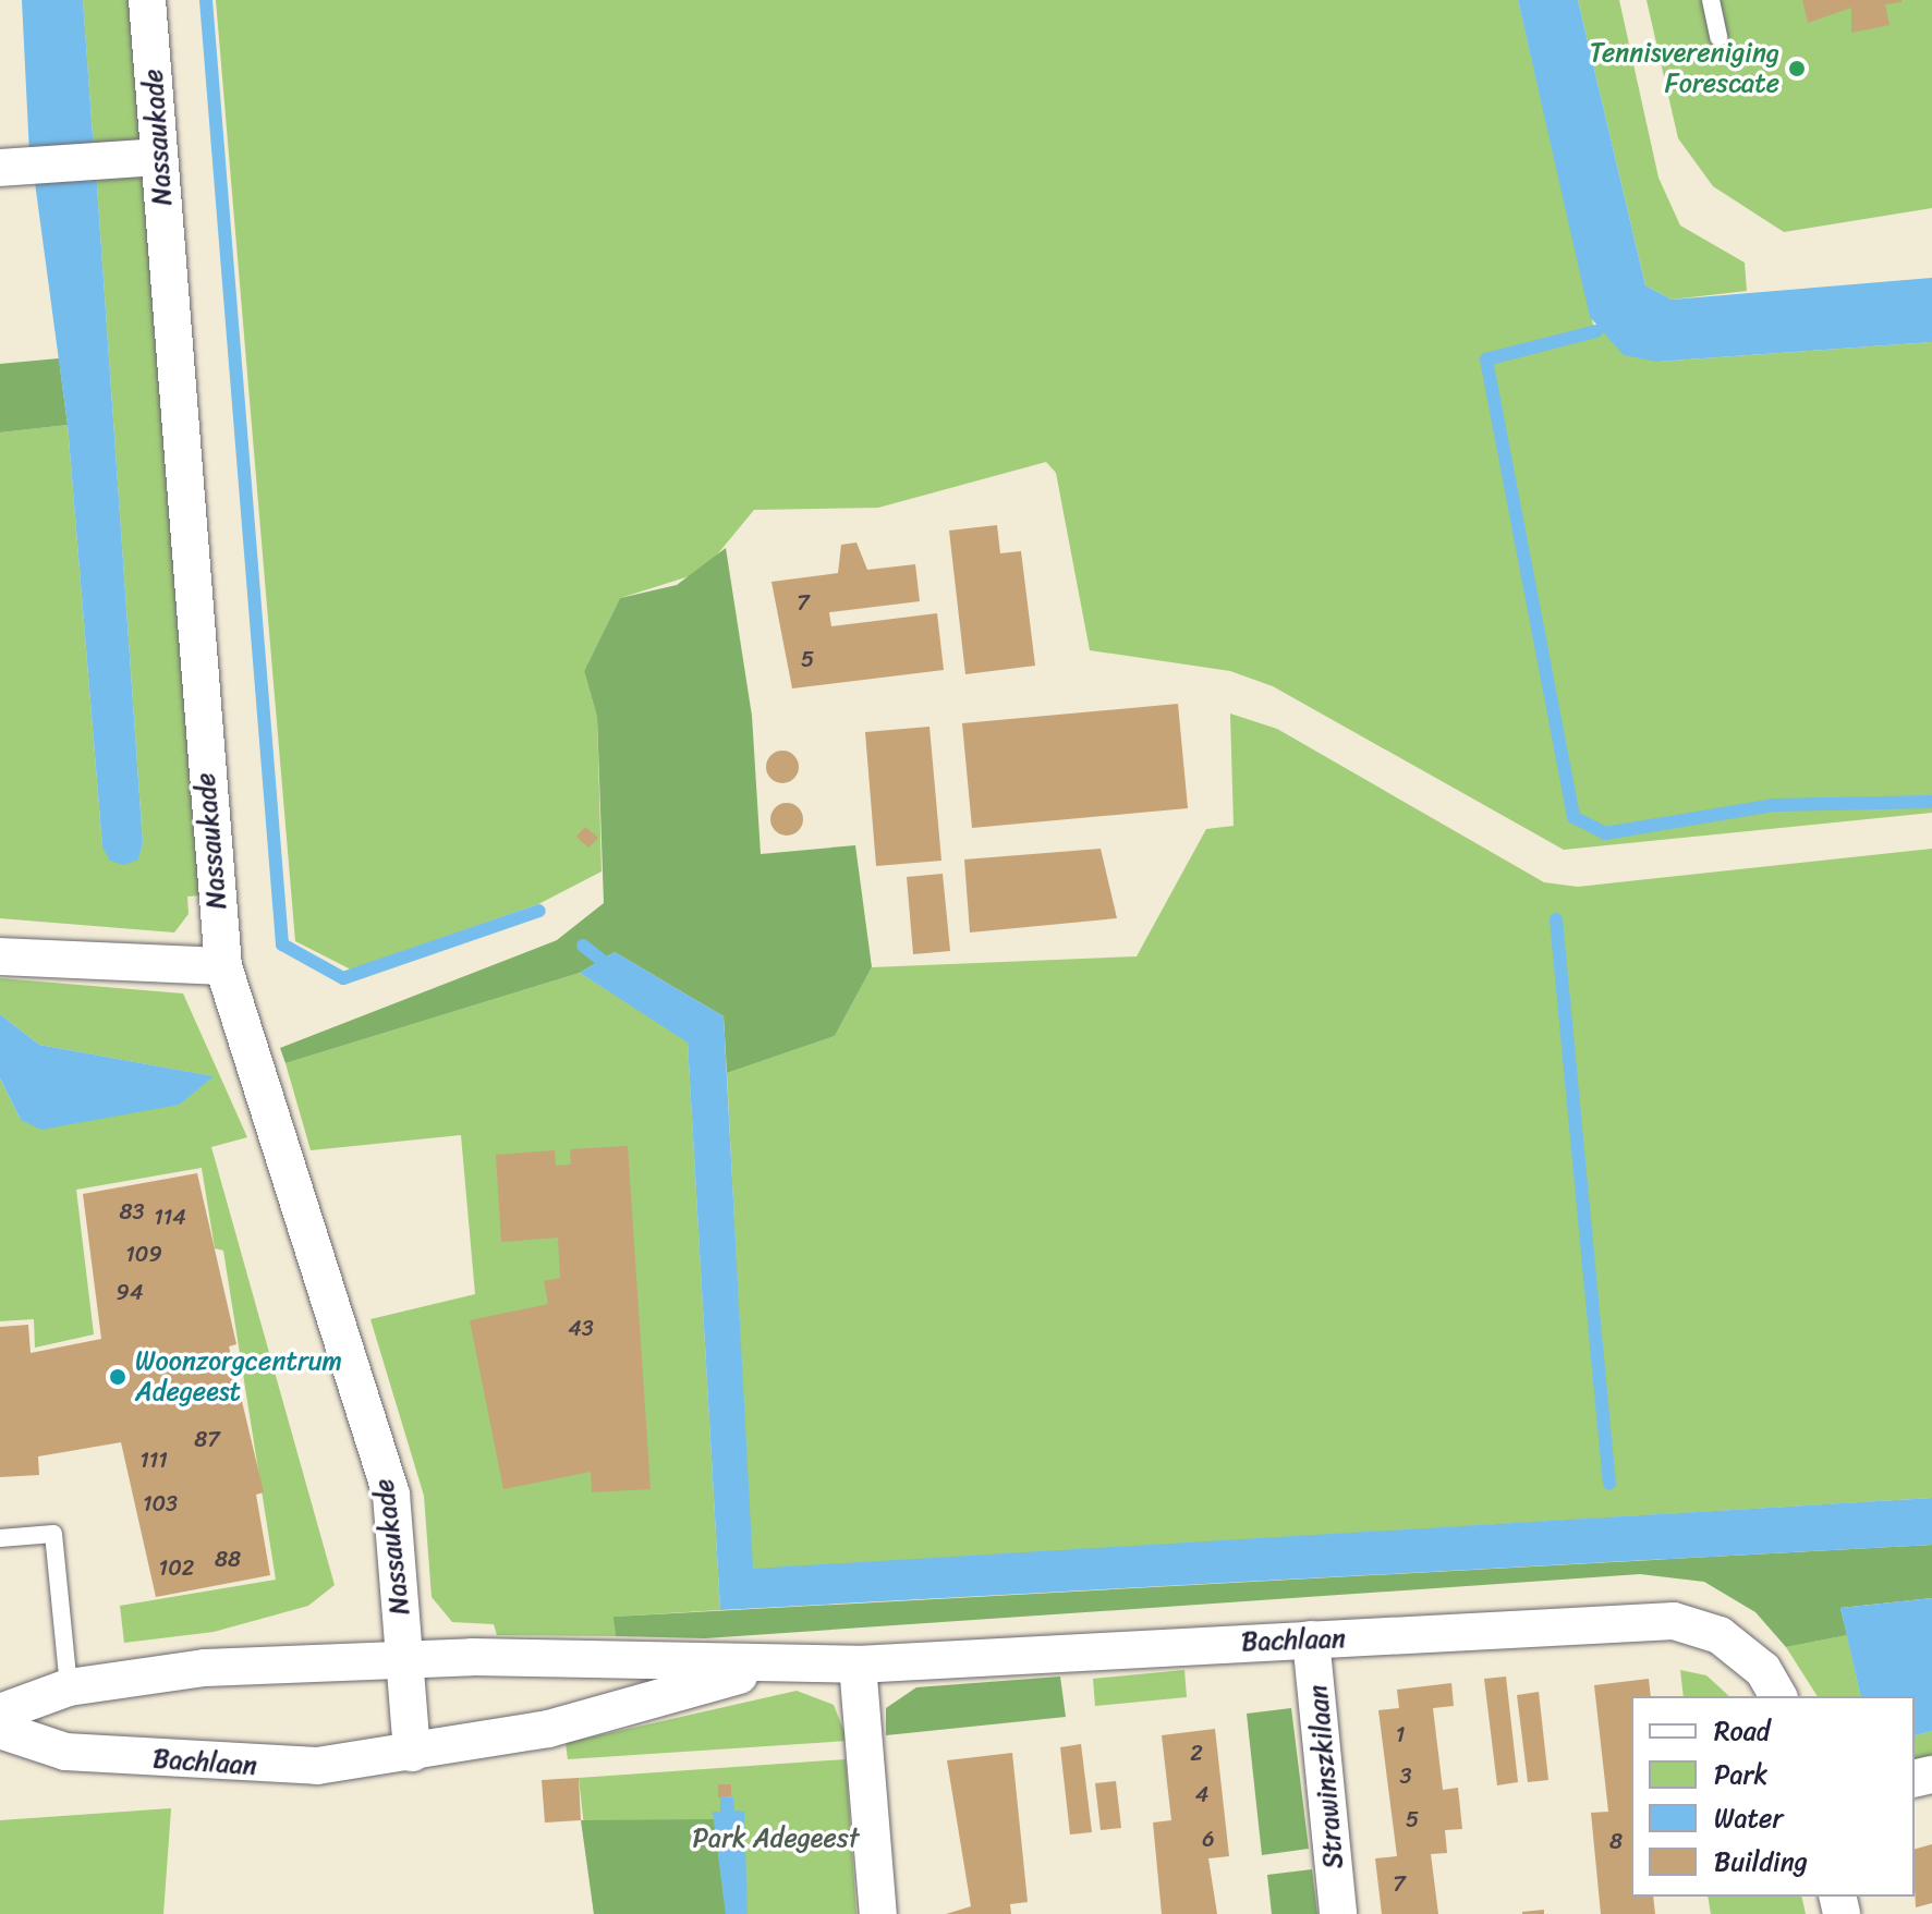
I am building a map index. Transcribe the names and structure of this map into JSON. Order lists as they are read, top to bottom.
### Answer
{
  "streets": {
    "street": ["Nassaukade", "Bachlaan", "Strawinszkilaan"]
  },
  "crossings": [
    ["Nassaukade", "Bachlaan"],
    ["Bachlaan", "Strawinszkilaan"]
  ],
  "parks": ["Park Adegeest"],
  "places": ["Tennisvereniging Forescate", "Woonzorgcentrum Adegeest"],
  "house_numbers": [
    "7",
    "5",
    "83",
    "114",
    "109",
    "94",
    "43",
    "87",
    "111",
    "103",
    "88",
    "102",
    "1",
    "2",
    "3",
    "4",
    "5",
    "6",
    "8",
    "7"
  ],
  "legend": [
    "Road",
    "Park",
    "Water",
    "Building"
  ]
}
